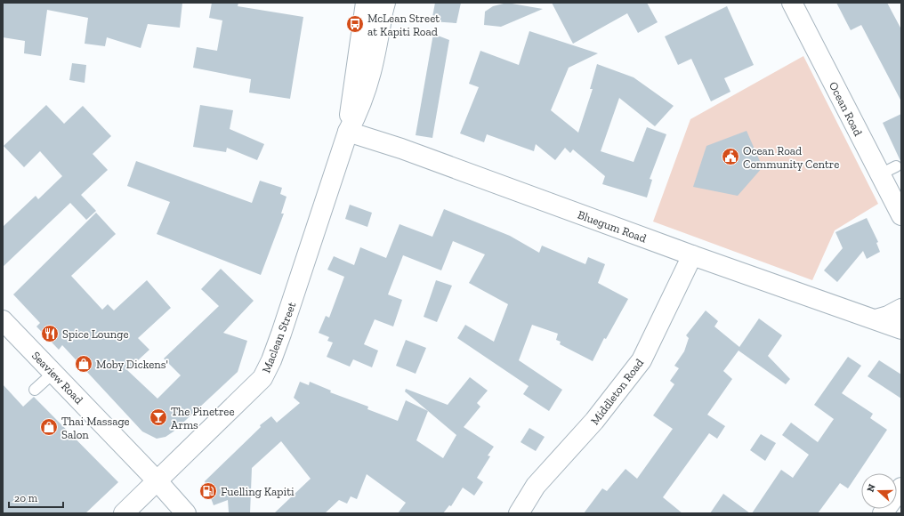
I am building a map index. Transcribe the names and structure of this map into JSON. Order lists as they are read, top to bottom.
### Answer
{
  "streets": {
    "street": [
      "Ocean Road",
      "Bluegum Road",
      "Maclean Street",
      "Seaview Road",
      "Middleton Road"
    ]
  },
  "crossings": [
    ["Bluegum Road", "Maclean Street"],
    ["Bluegum Road", "Middleton Road"],
    ["Maclean Street", "Seaview Road"]
  ],
  "places": {
    "bus stop": ["McLean Street at Kapiti Road"],
    "public building": ["Ocean Road Community Centre"],
    "restaurant": ["Spice Lounge"],
    "shop": ["Moby Dickens'", "Thai Massage Salon"],
    "bar": ["The Pinetree Arms"],
    "fuel station": ["Fuelling Kapiti"]
  },
  "scale_bar": "20 m",
  "north": "left"
}
